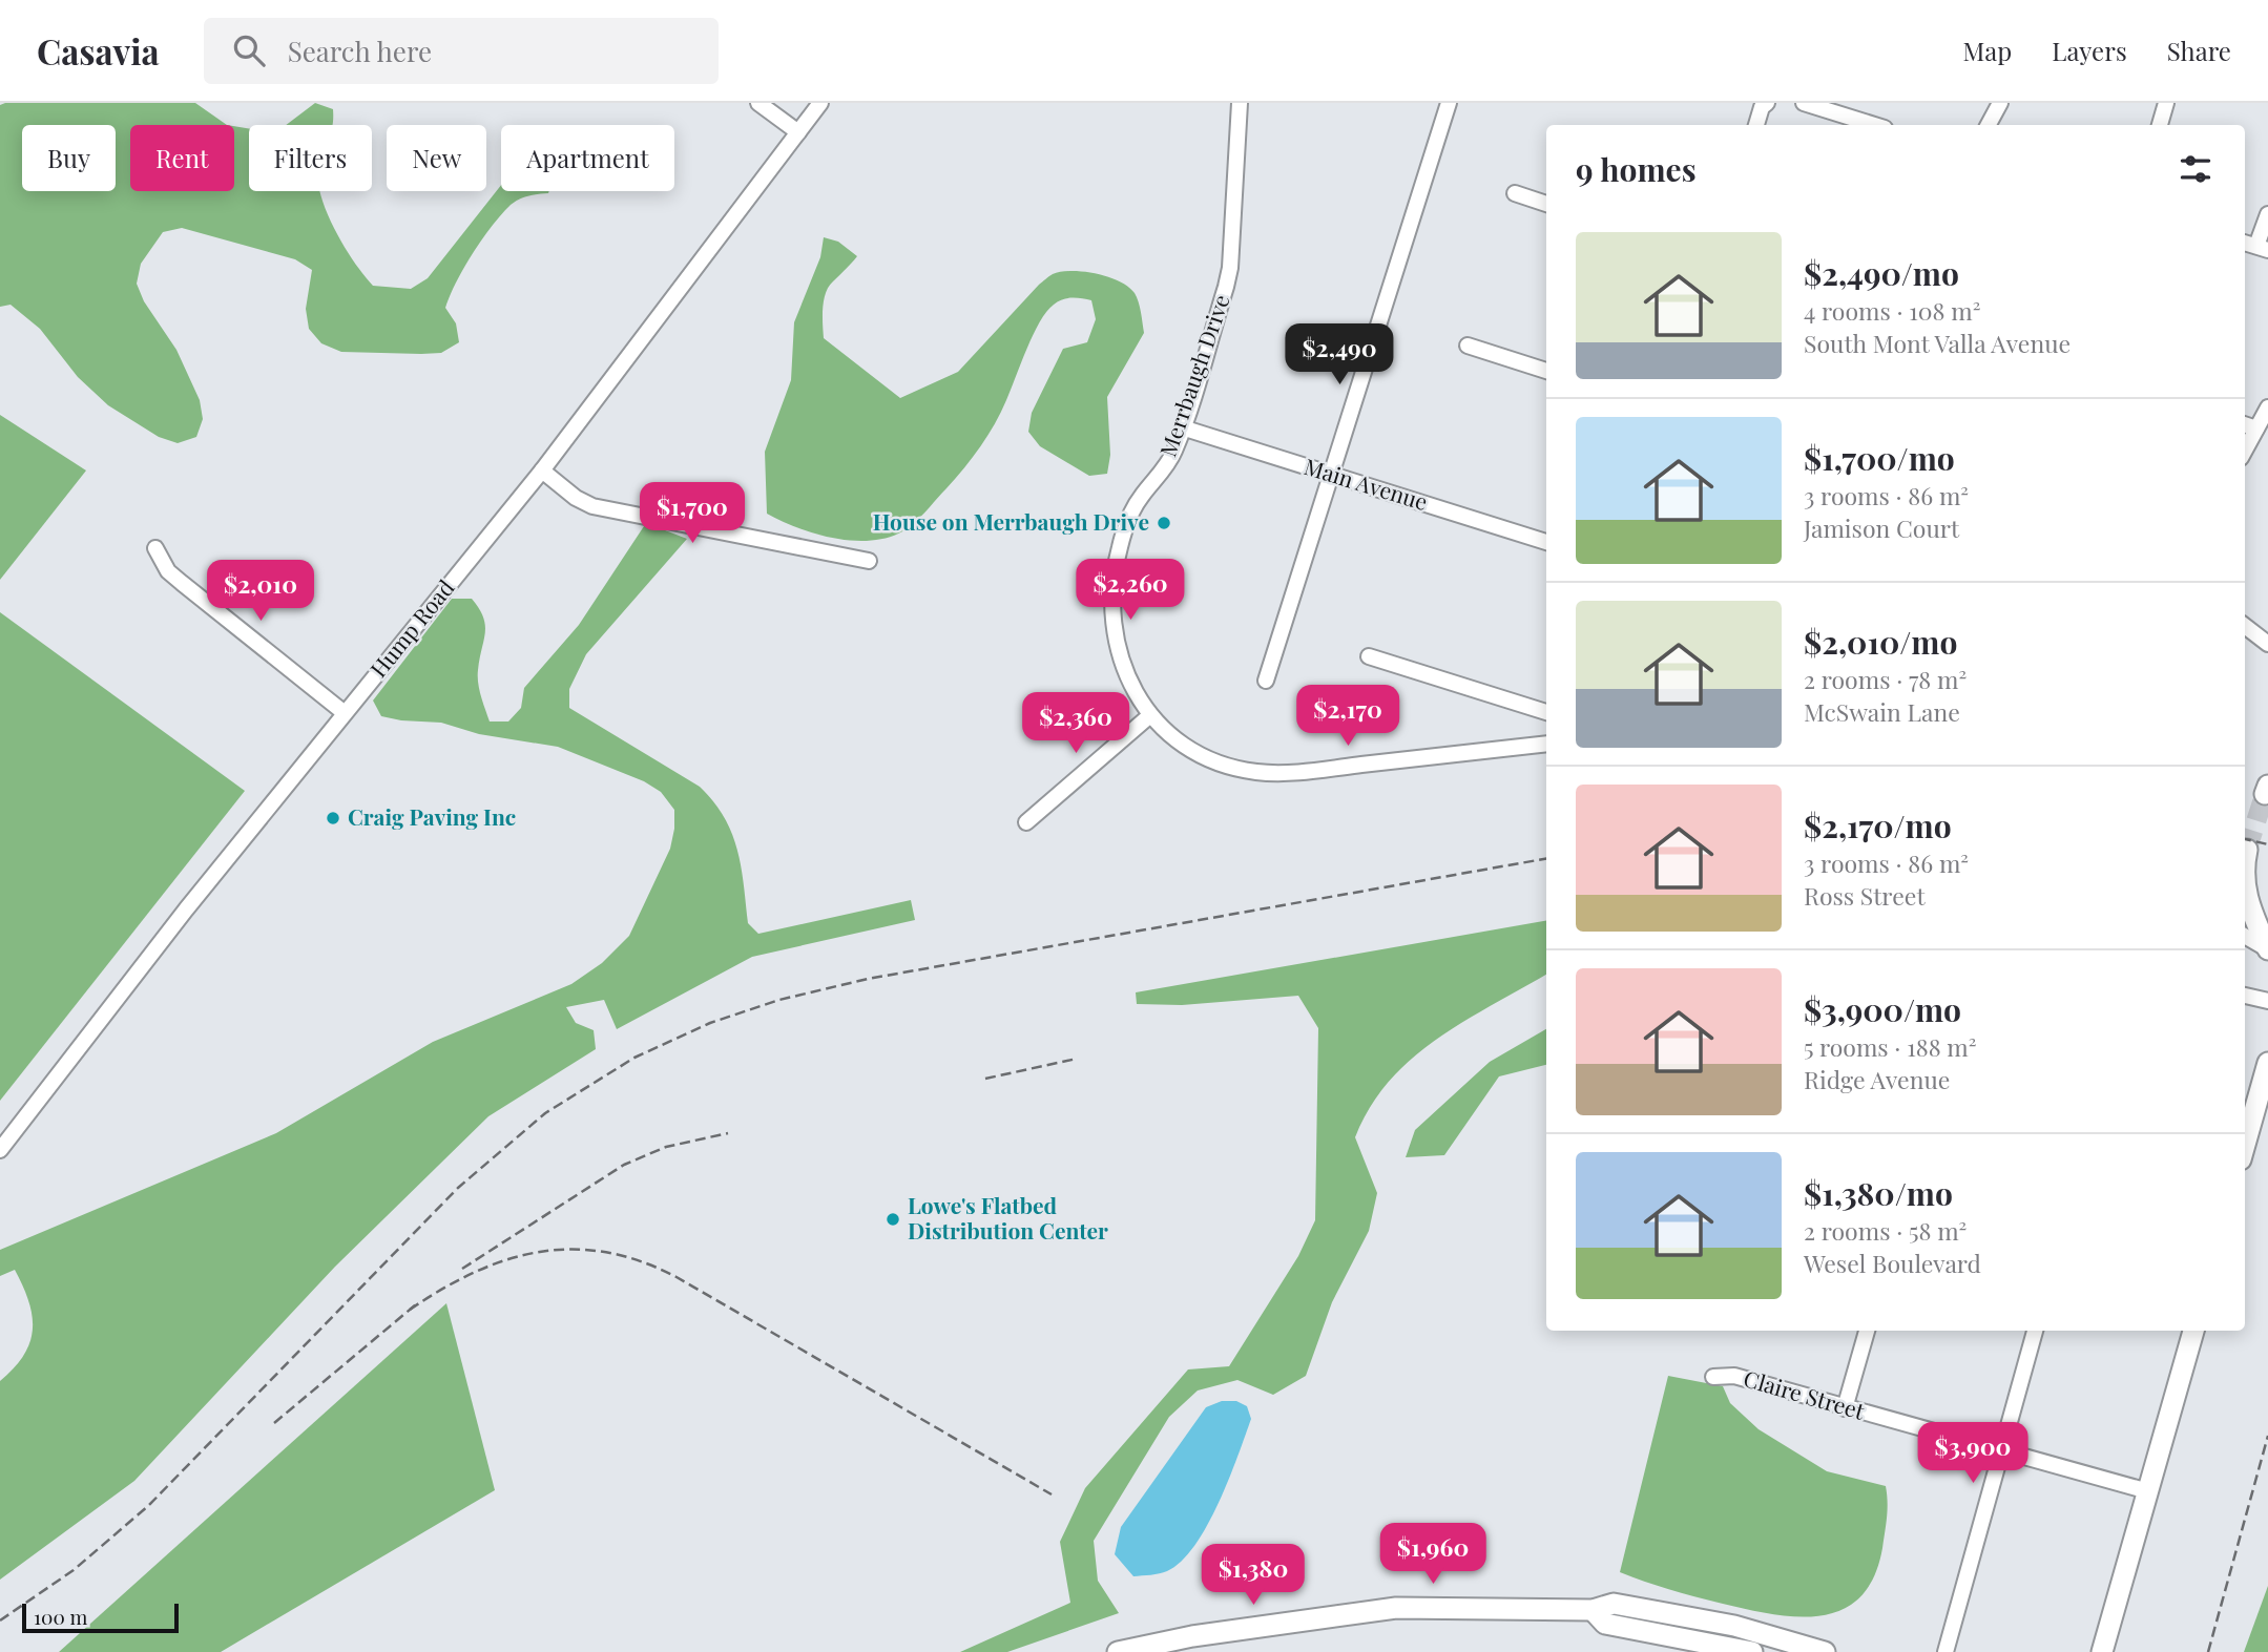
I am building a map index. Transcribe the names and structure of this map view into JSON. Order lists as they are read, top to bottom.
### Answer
{
  "streets": {
    "street": [
      "Merrbaugh Drive",
      "Main Avenue",
      "Hump Road",
      "Claire Street"
    ]
  },
  "crossings": [
    ["Merrbaugh Drive", "Main Avenue"]
  ],
  "places": ["House on Merrbaugh Drive", "Craig Paving Inc", "Lowe's Flatbed Distribution Center"],
  "scale_bar": "100 m",
  "page": {
    "header": "Casavia",
    "search": "Search here",
    "nav": ["Map", "Layers", "Share"],
    "chip": [
      "Buy",
      "Rent",
      "Filters",
      "New",
      "Apartment"
    ],
    "heading": "9 homes",
    "list": [
      {
        "name": "$2,490/mo",
        "note": "4 rooms · 108 m² · South Mont Valla Avenue"
      },
      {
        "name": "$1,700/mo",
        "note": "3 rooms · 86 m² · Jamison Court"
      },
      {
        "name": "$2,010/mo",
        "note": "2 rooms · 78 m² · McSwain Lane"
      },
      {
        "name": "$2,170/mo",
        "note": "3 rooms · 86 m² · Ross Street"
      },
      {
        "name": "$3,900/mo",
        "note": "5 rooms · 188 m² · Ridge Avenue"
      },
      {
        "name": "$1,380/mo",
        "note": "2 rooms · 58 m² · Wesel Boulevard"
      }
    ],
    "price": [
      "$2,490",
      "$1,700",
      "$2,260",
      "$2,010",
      "$2,170",
      "$2,360",
      "$3,900",
      "$1,960",
      "$1,380"
    ],
    "scale": "100 m"
  }
}
